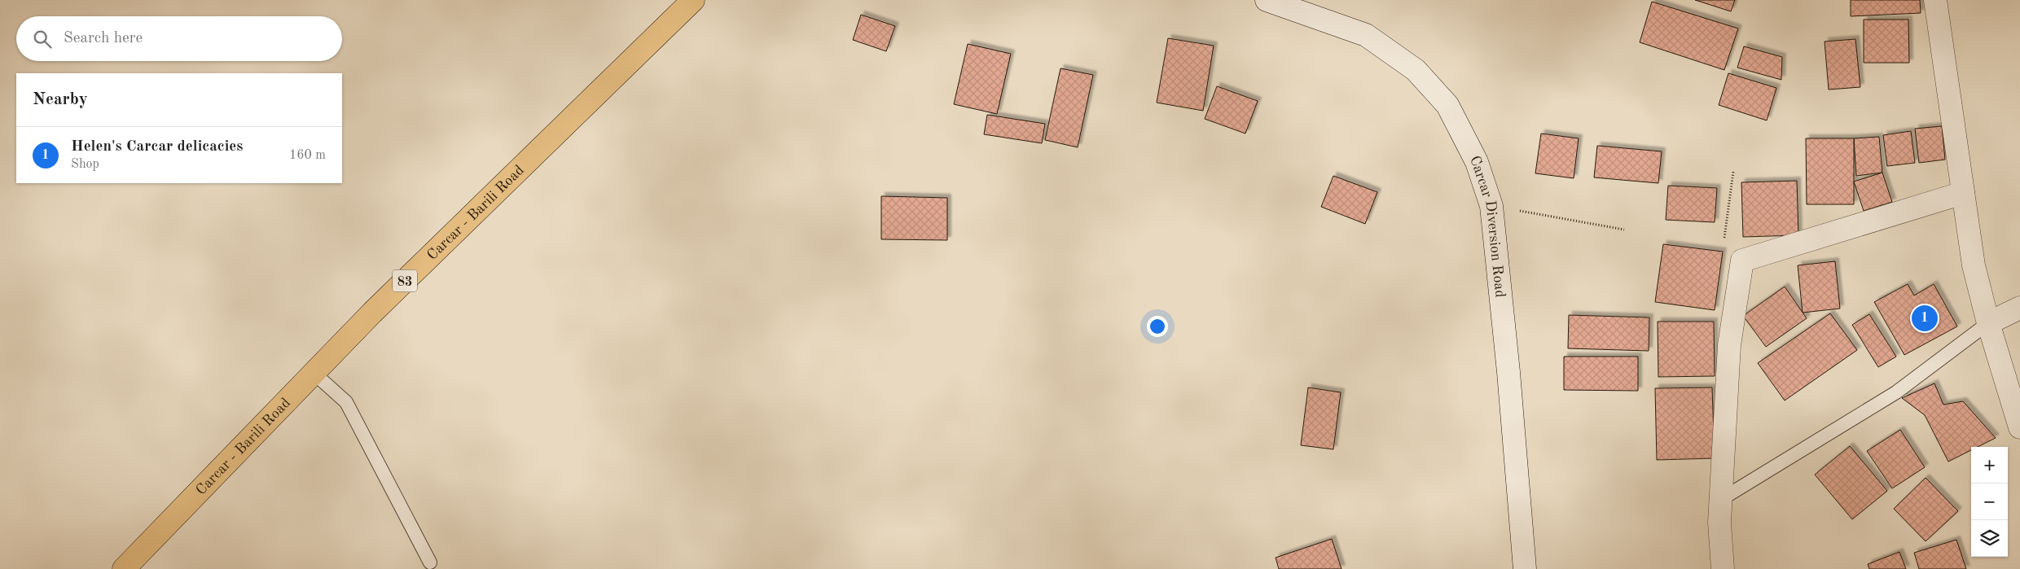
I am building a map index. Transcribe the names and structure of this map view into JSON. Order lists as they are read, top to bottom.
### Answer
{
  "streets": {
    "highway": ["Carcar - Barili Road", "83"],
    "street": ["Carcar Diversion Road"]
  },
  "page": {
    "search": "Search here",
    "heading": "Nearby",
    "list": [
      {
        "mark": "1",
        "name": "Helen's Carcar delicacies",
        "note": "Shop",
        "value": "160 m"
      }
    ],
    "pins": "1",
    "map_buttons": ["+", "−"]
  }
}
